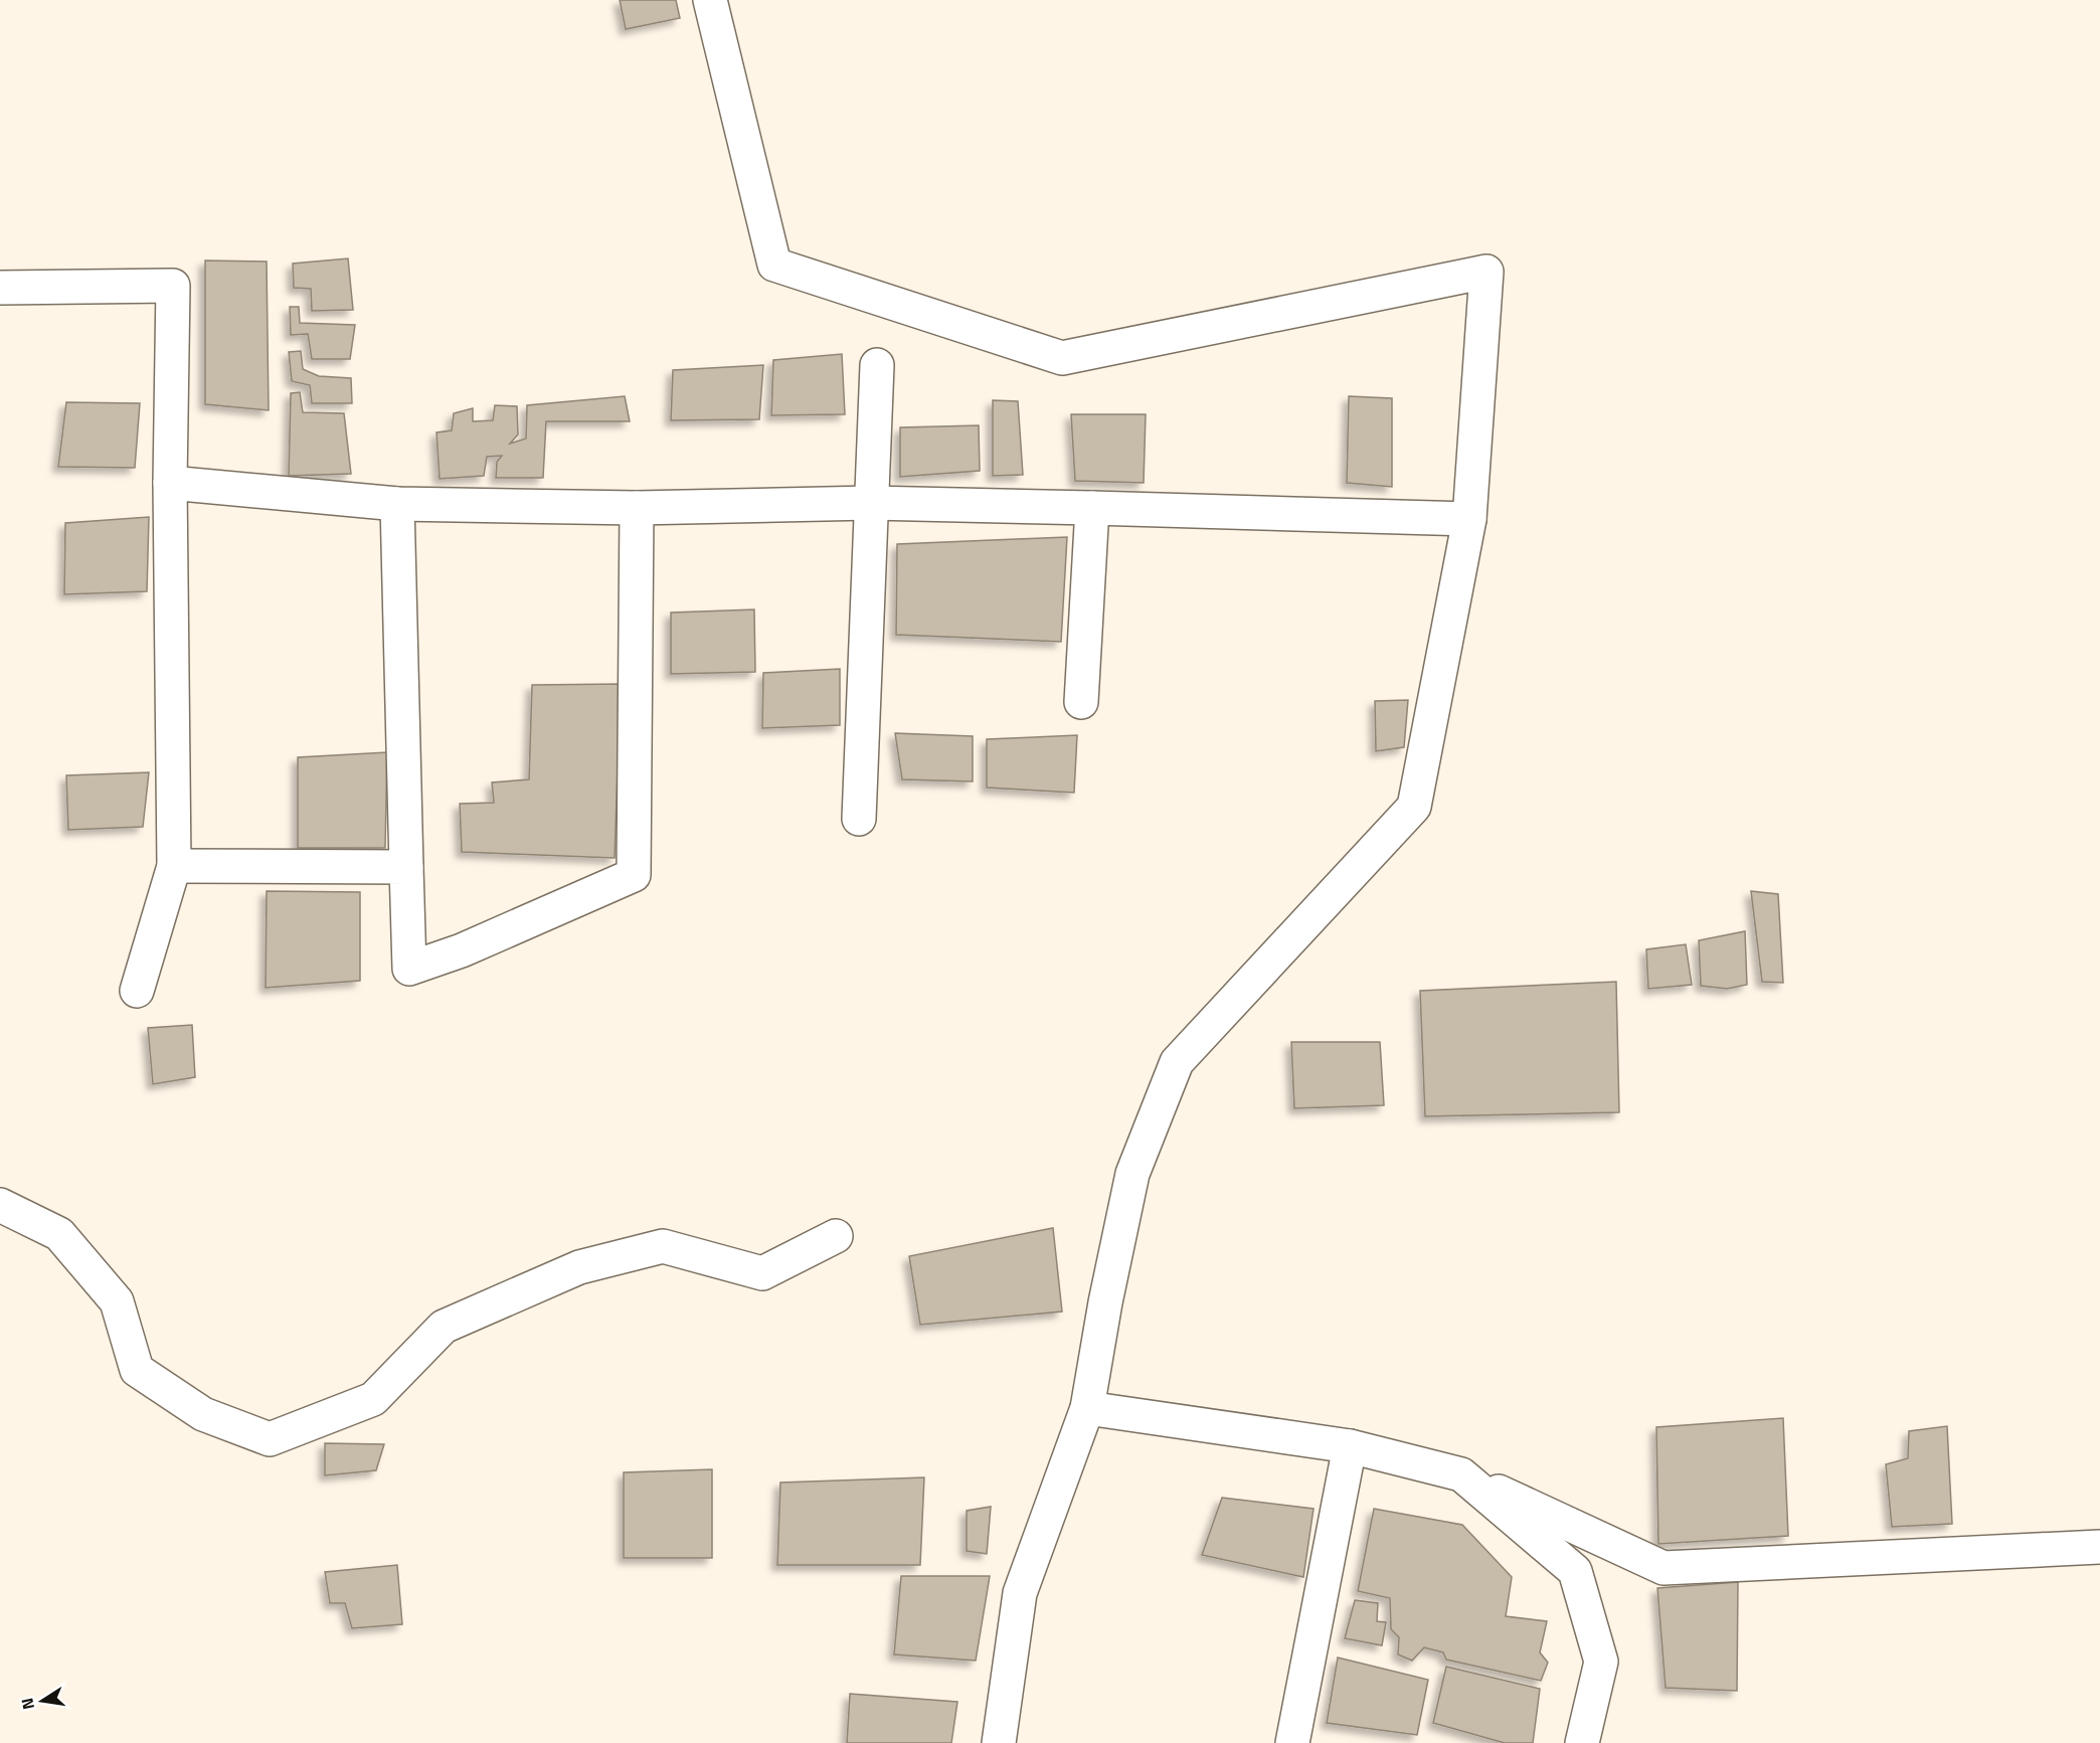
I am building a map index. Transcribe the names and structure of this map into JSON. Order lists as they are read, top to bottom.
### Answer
{
  "north": "left"
}
